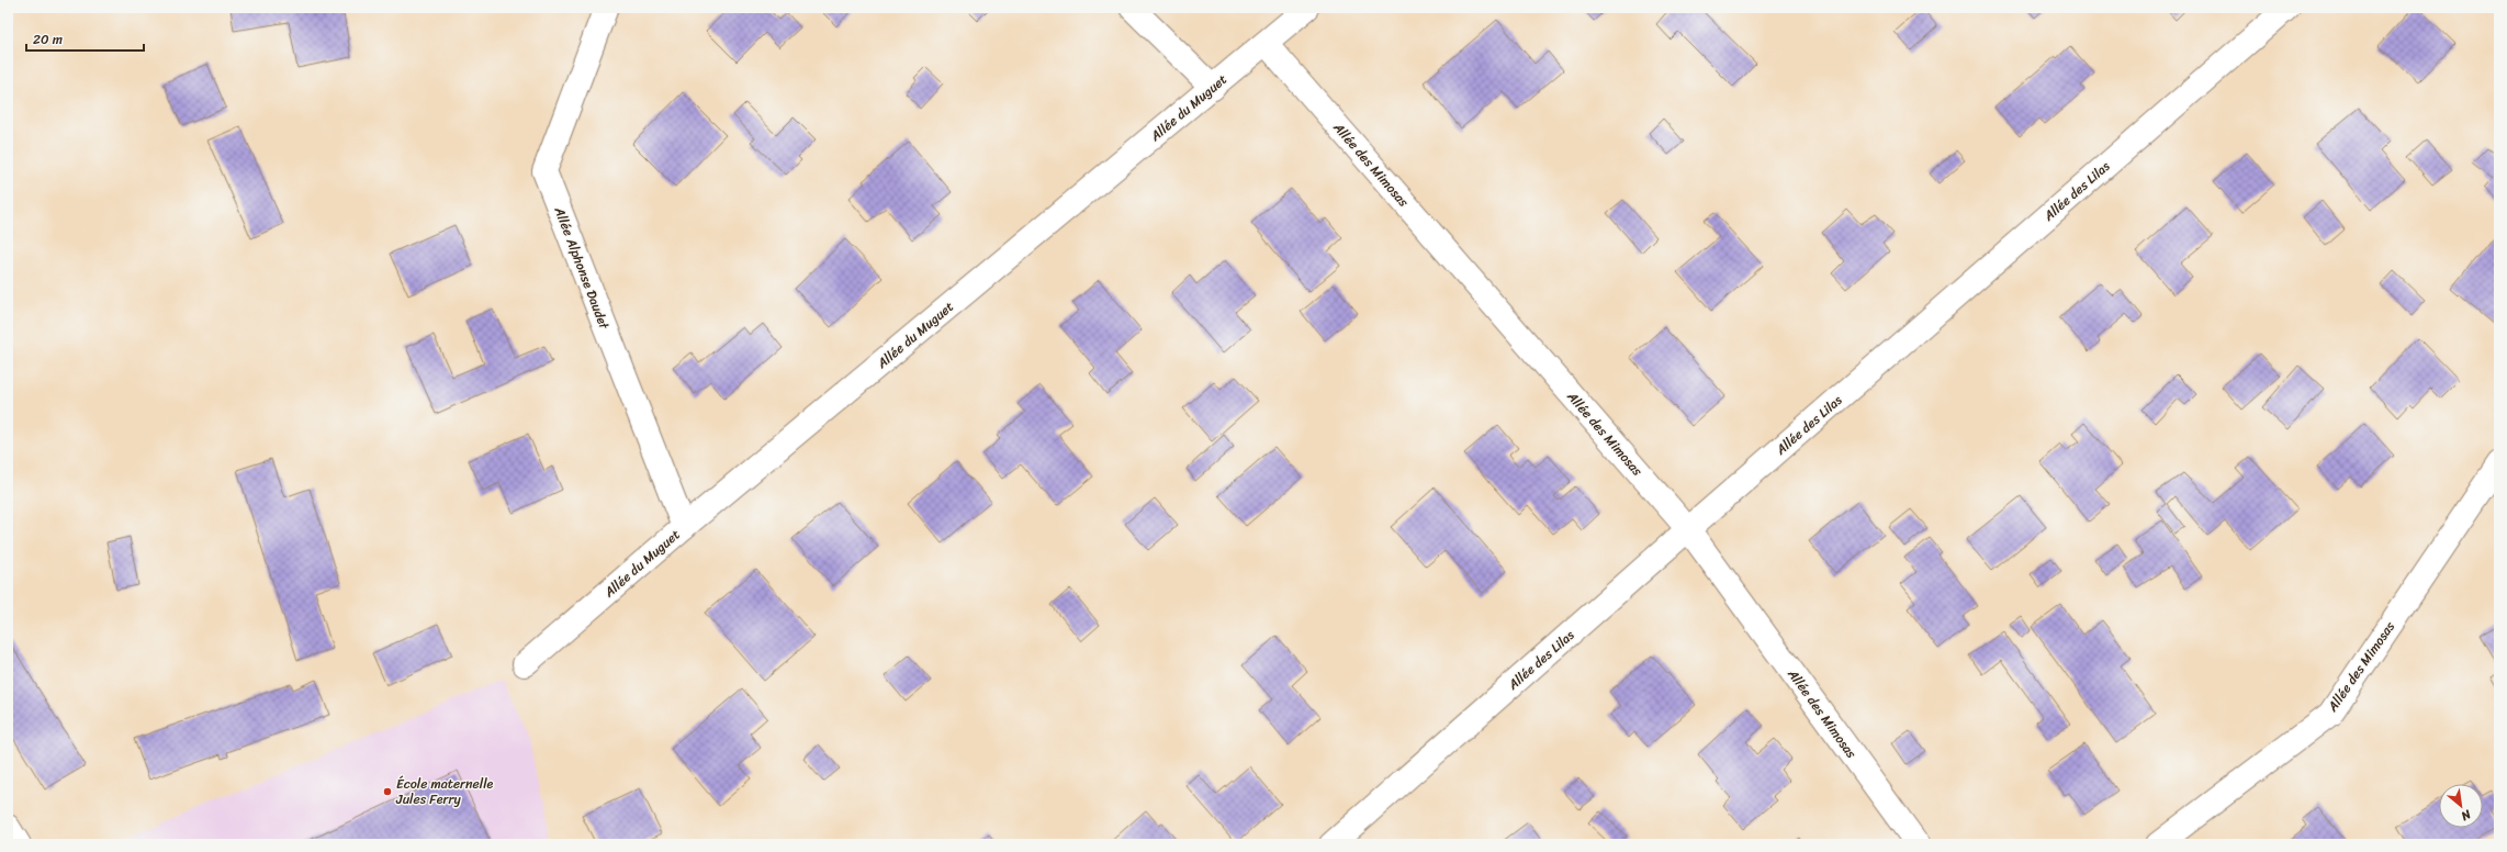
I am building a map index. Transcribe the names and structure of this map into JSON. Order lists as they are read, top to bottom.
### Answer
{
  "streets": {
    "street": [
      "Allée du Muguet",
      "Allée des Mimosas",
      "Allée des Lilas",
      "Allée Alphonse Daudet"
    ]
  },
  "crossings": [
    ["Allée du Muguet", "Allée des Mimosas"],
    ["Allée du Muguet", "Allée Alphonse Daudet"],
    ["Allée des Mimosas", "Allée des Lilas"]
  ],
  "places": ["École maternelle Jules Ferry"],
  "scale_bar": "20 m",
  "north": "bottom right"
}
